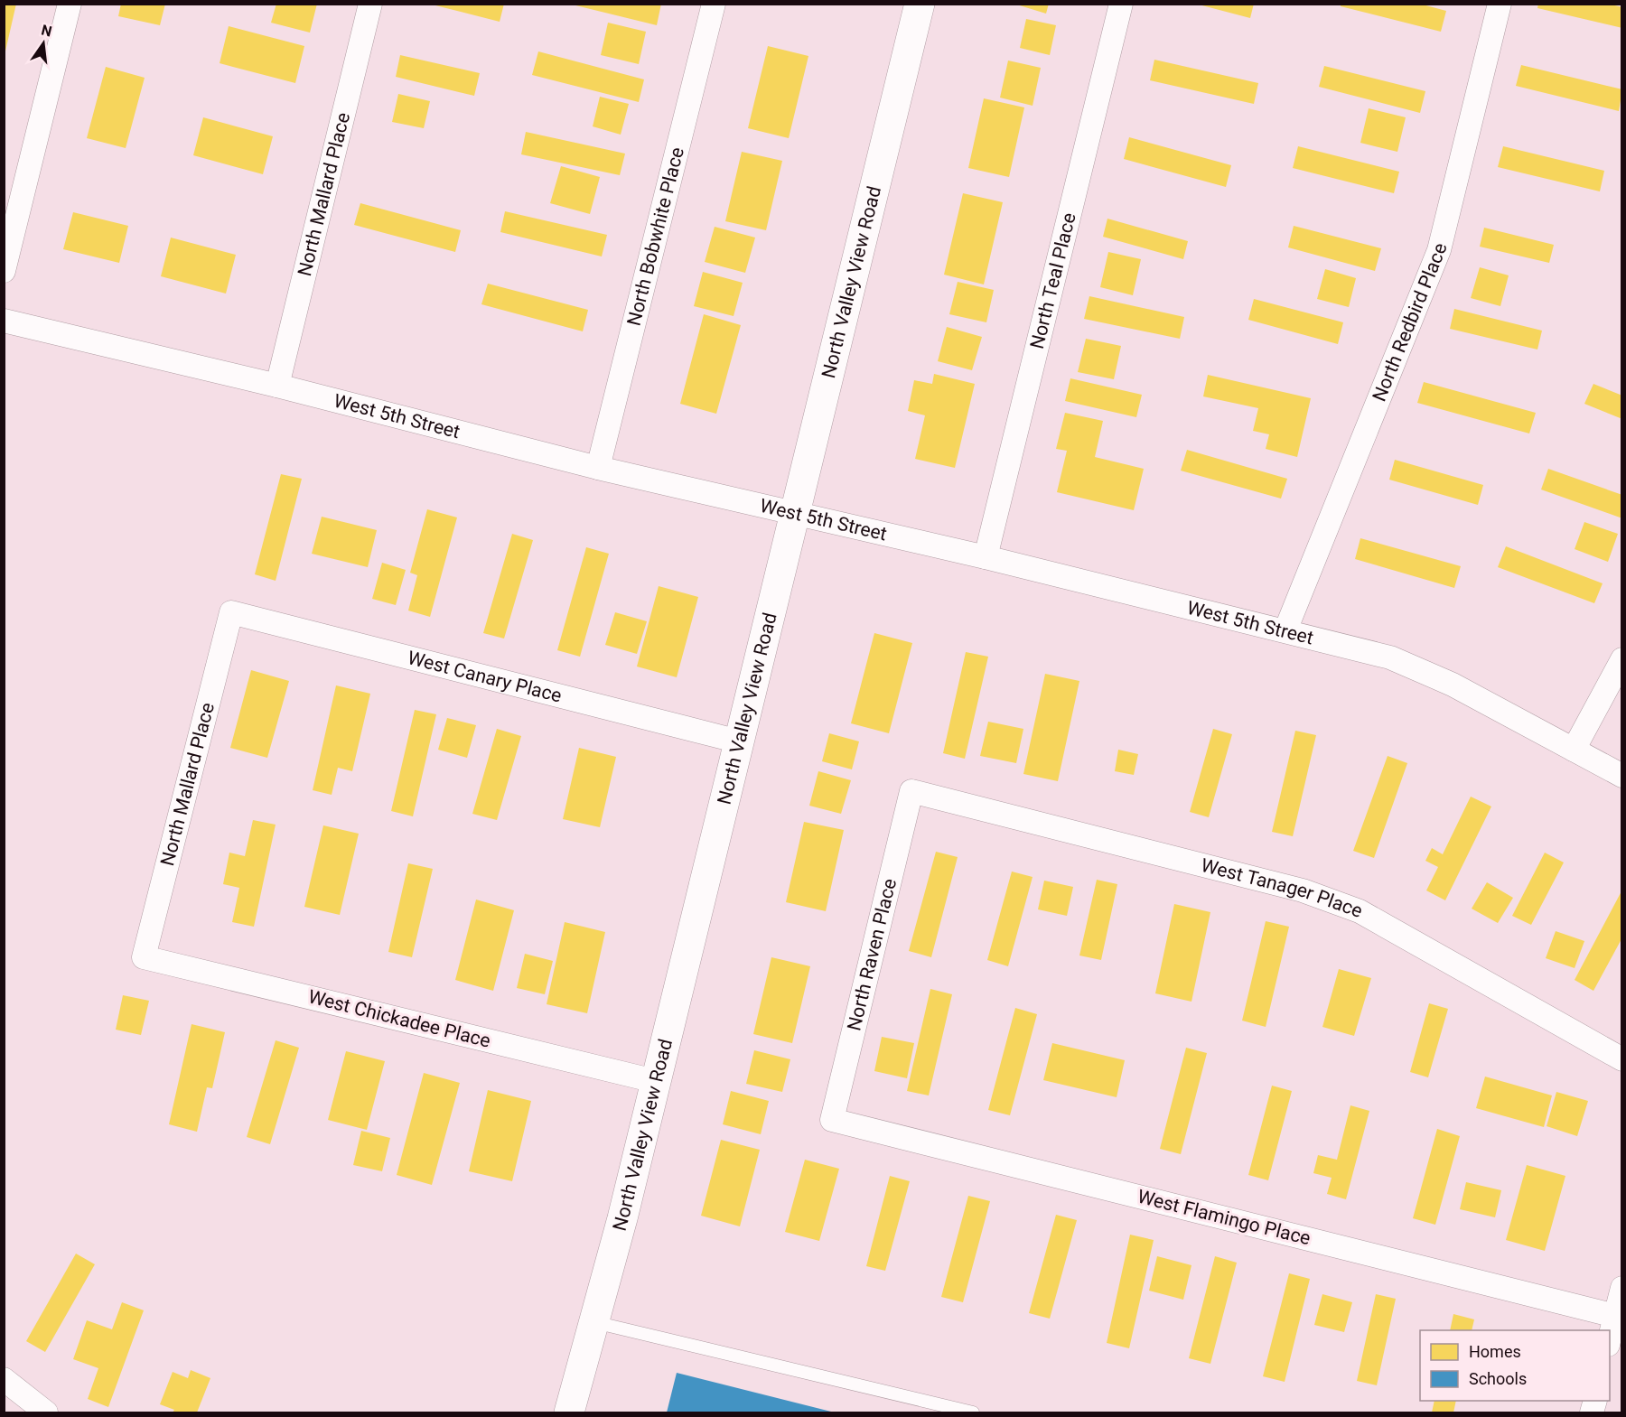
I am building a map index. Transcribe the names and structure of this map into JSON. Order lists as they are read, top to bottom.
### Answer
{
  "streets": {
    "street": [
      "North Mallard Place",
      "North Bobwhite Place",
      "North Teal Place",
      "North Valley View Road",
      "North Redbird Place",
      "West 5th Street",
      "West Canary Place",
      "West Tanager Place",
      "North Raven Place",
      "West Chickadee Place",
      "West Flamingo Place"
    ]
  },
  "crossings": [
    ["North Mallard Place", "West 5th Street"],
    ["North Mallard Place", "West Canary Place"],
    ["North Mallard Place", "West Chickadee Place"],
    ["North Bobwhite Place", "West 5th Street"],
    ["North Teal Place", "West 5th Street"],
    ["North Valley View Road", "West 5th Street"],
    ["North Valley View Road", "West Canary Place"],
    ["North Valley View Road", "West Chickadee Place"],
    ["North Redbird Place", "West 5th Street"],
    ["West Tanager Place", "North Raven Place"],
    ["North Raven Place", "West Flamingo Place"]
  ],
  "legend": ["Homes", "Schools"],
  "north": "top"
}
